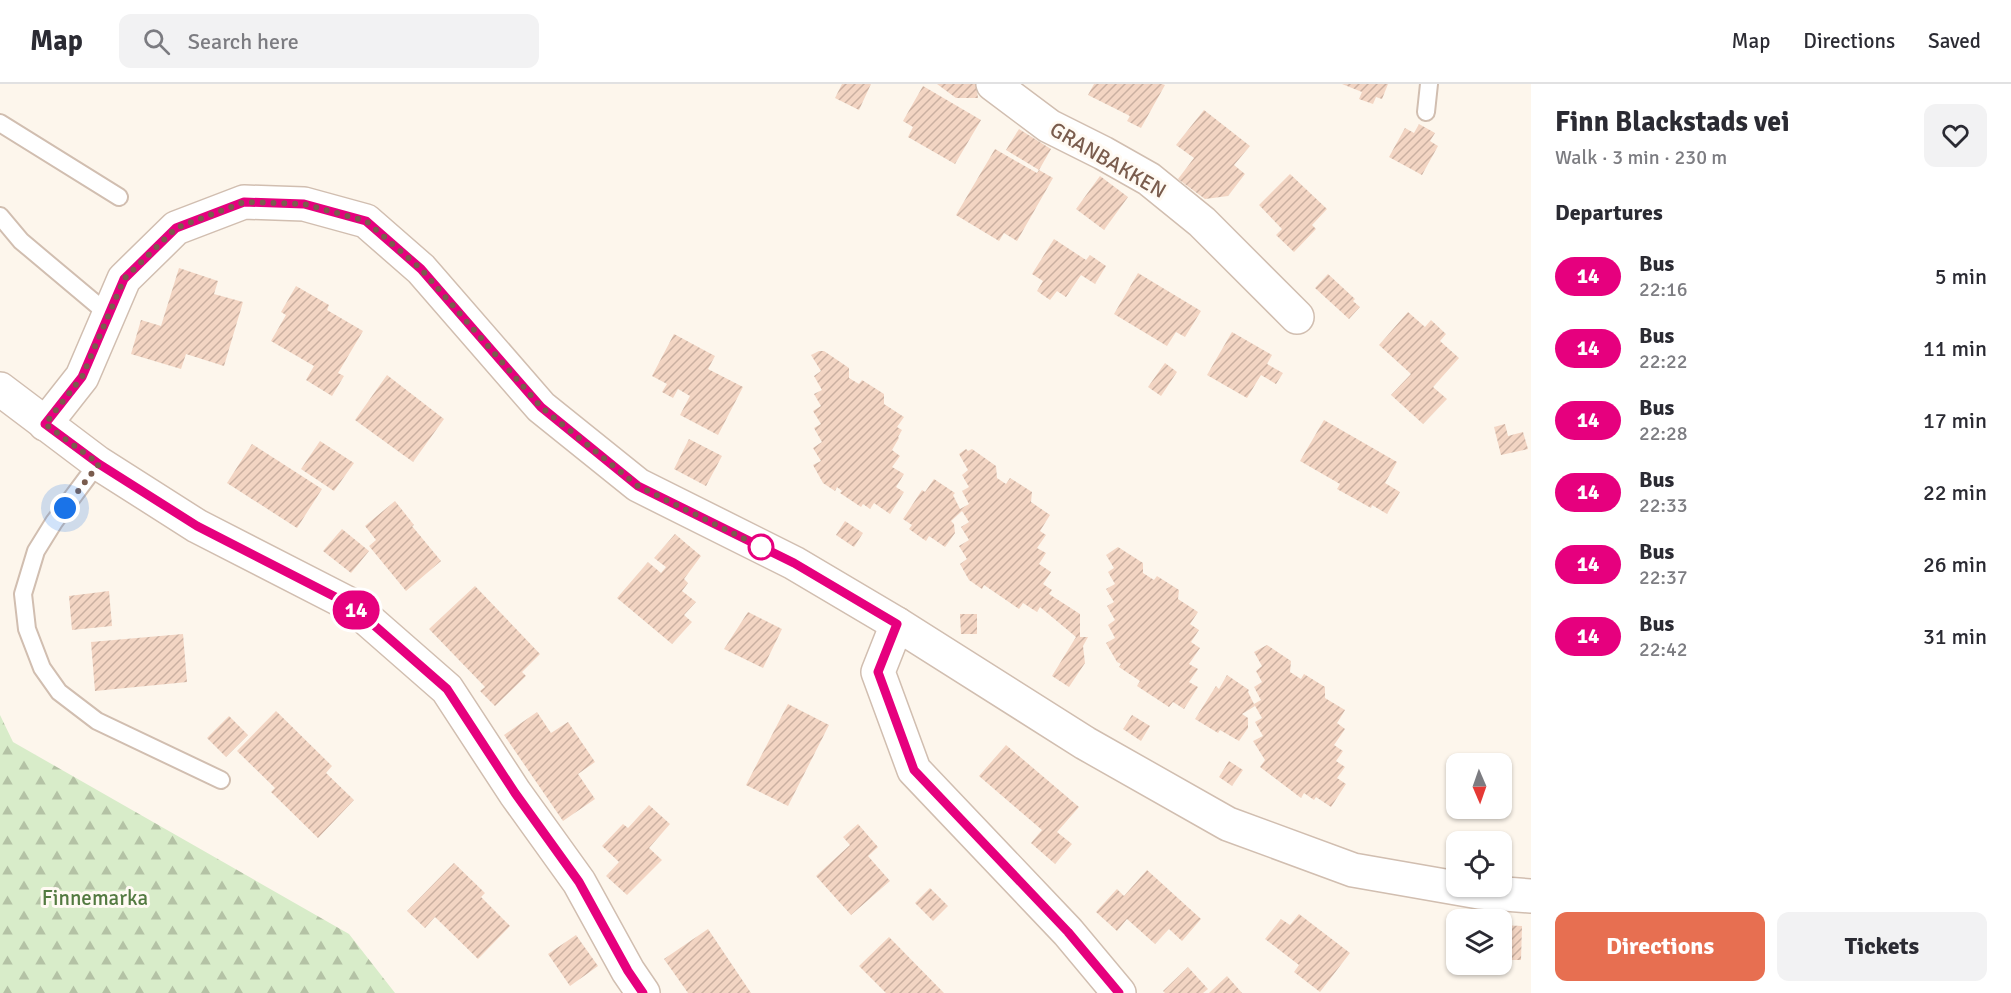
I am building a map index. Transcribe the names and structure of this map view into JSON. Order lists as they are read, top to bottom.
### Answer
{
  "streets": {
    "street": ["GRANBAKKEN"]
  },
  "parks": ["Finnemarka"],
  "lines": ["bus line 14"],
  "north": "bottom",
  "page": {
    "header": "Map",
    "search": "Search here",
    "nav": ["Map", "Directions", "Saved"],
    "on_map": "14",
    "heading": [
      ["Finn Blackstads vei", "Walk · 3 min · 230 m"],
      "Departures"
    ],
    "list": [
      {
        "mark": "14",
        "name": "Bus",
        "note": "22:16",
        "value": "5 min"
      },
      {
        "mark": "14",
        "name": "Bus",
        "note": "22:22",
        "value": "11 min"
      },
      {
        "mark": "14",
        "name": "Bus",
        "note": "22:28",
        "value": "17 min"
      },
      {
        "mark": "14",
        "name": "Bus",
        "note": "22:33",
        "value": "22 min"
      },
      {
        "mark": "14",
        "name": "Bus",
        "note": "22:37",
        "value": "26 min"
      },
      {
        "mark": "14",
        "name": "Bus",
        "note": "22:42",
        "value": "31 min"
      }
    ],
    "buttons": ["Directions", "Tickets"]
  }
}
